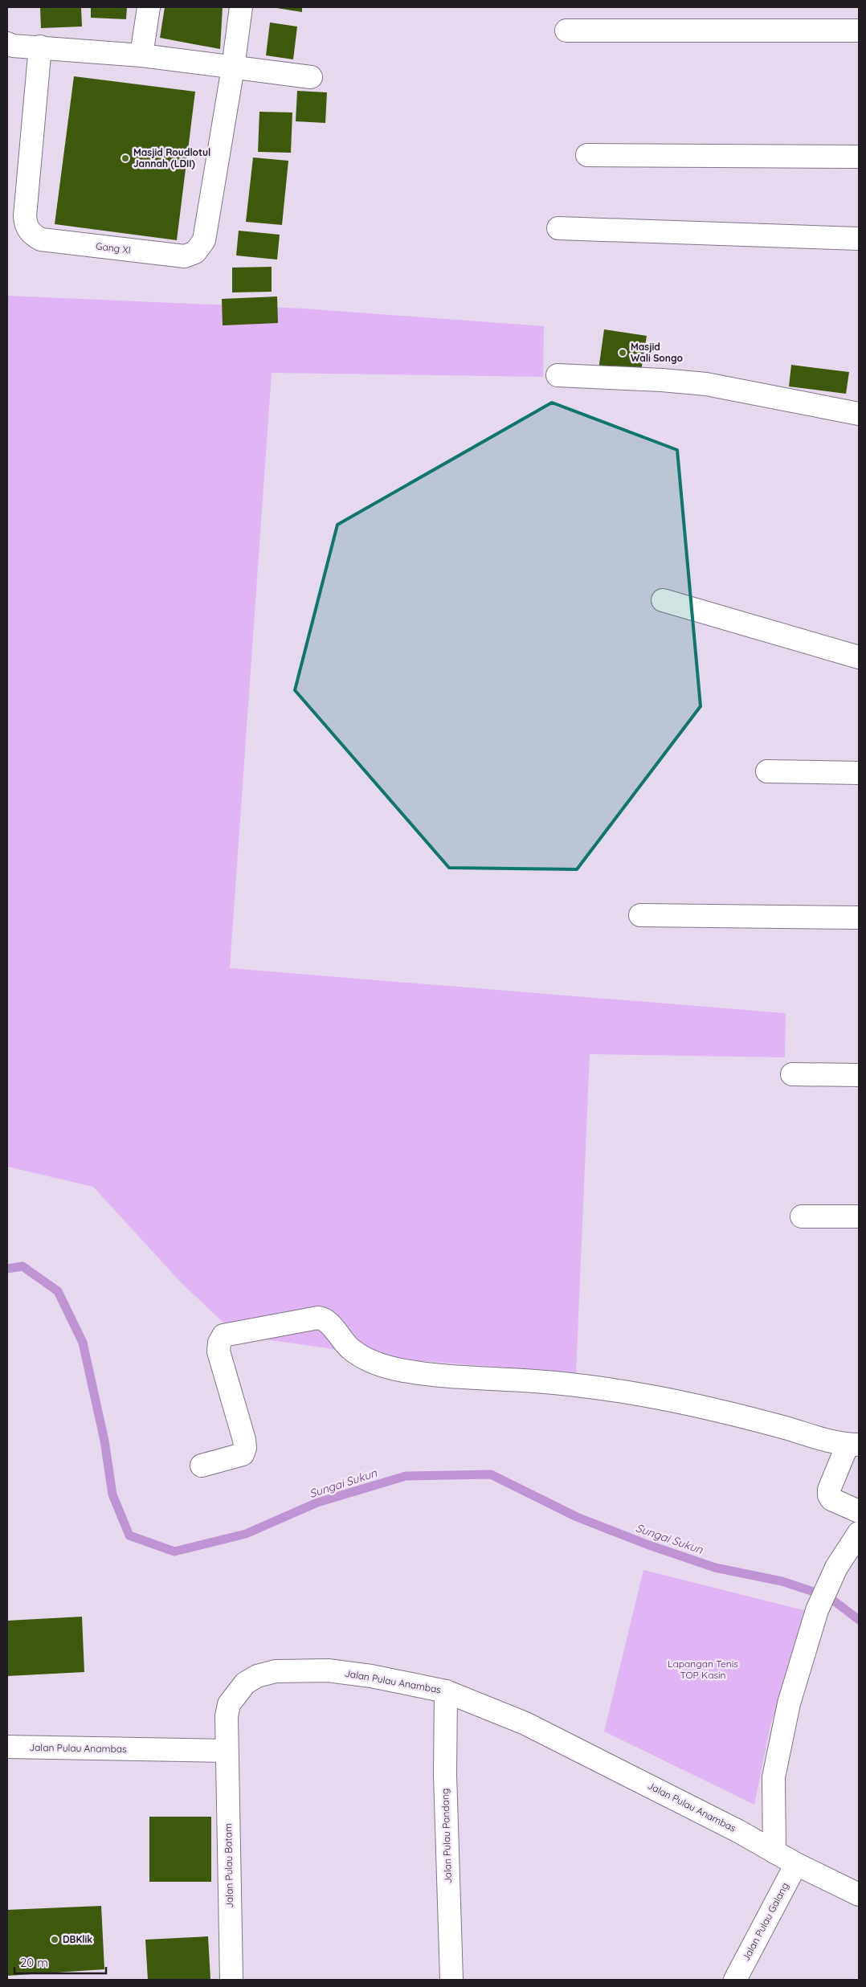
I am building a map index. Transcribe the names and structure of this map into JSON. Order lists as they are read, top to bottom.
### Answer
{
  "streets": {
    "street": [
      "Gang XI",
      "Jalan Pulau Anambas",
      "Jalan Pulau Pandang",
      "Jalan Pulau Batam",
      "Jalan Pulau Galang"
    ]
  },
  "crossings": [
    ["Jalan Pulau Anambas", "Jalan Pulau Pandang"],
    ["Jalan Pulau Anambas", "Jalan Pulau Batam"],
    ["Jalan Pulau Anambas", "Jalan Pulau Galang"]
  ],
  "water": ["Sungai Sukun"],
  "parks": ["Lapangan Tenis TOP Kasin"],
  "places": ["Masjid Roudlotul Jannah (LDII)", "Masjid Wali Songo", "DBKlik"],
  "scale_bar": "20 m"
}
